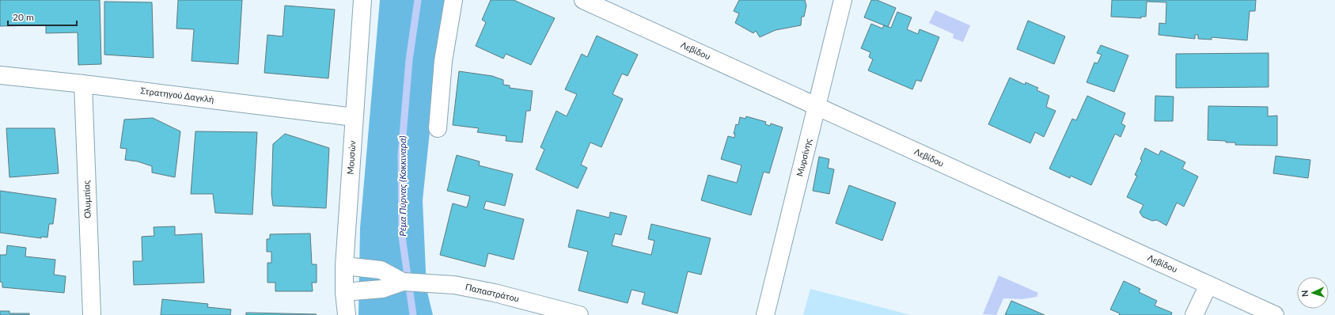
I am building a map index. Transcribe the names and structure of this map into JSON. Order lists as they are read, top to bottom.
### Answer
{
  "streets": {
    "street": [
      "Λεβίδου",
      "Στρατηγού Δαγκλή",
      "Μουσών",
      "Μυρσίνης",
      "Ολυμπίας",
      "Παπαστράτου"
    ]
  },
  "crossings": [
    ["Λεβίδου", "Μυρσίνης"],
    ["Στρατηγού Δαγκλή", "Μουσών"],
    ["Στρατηγού Δαγκλή", "Ολυμπίας"],
    ["Μουσών", "Παπαστράτου"]
  ],
  "water": ["Ρέμα Πύρνας (Κοκκιναρά)"],
  "scale_bar": "20 m",
  "north": "left"
}
